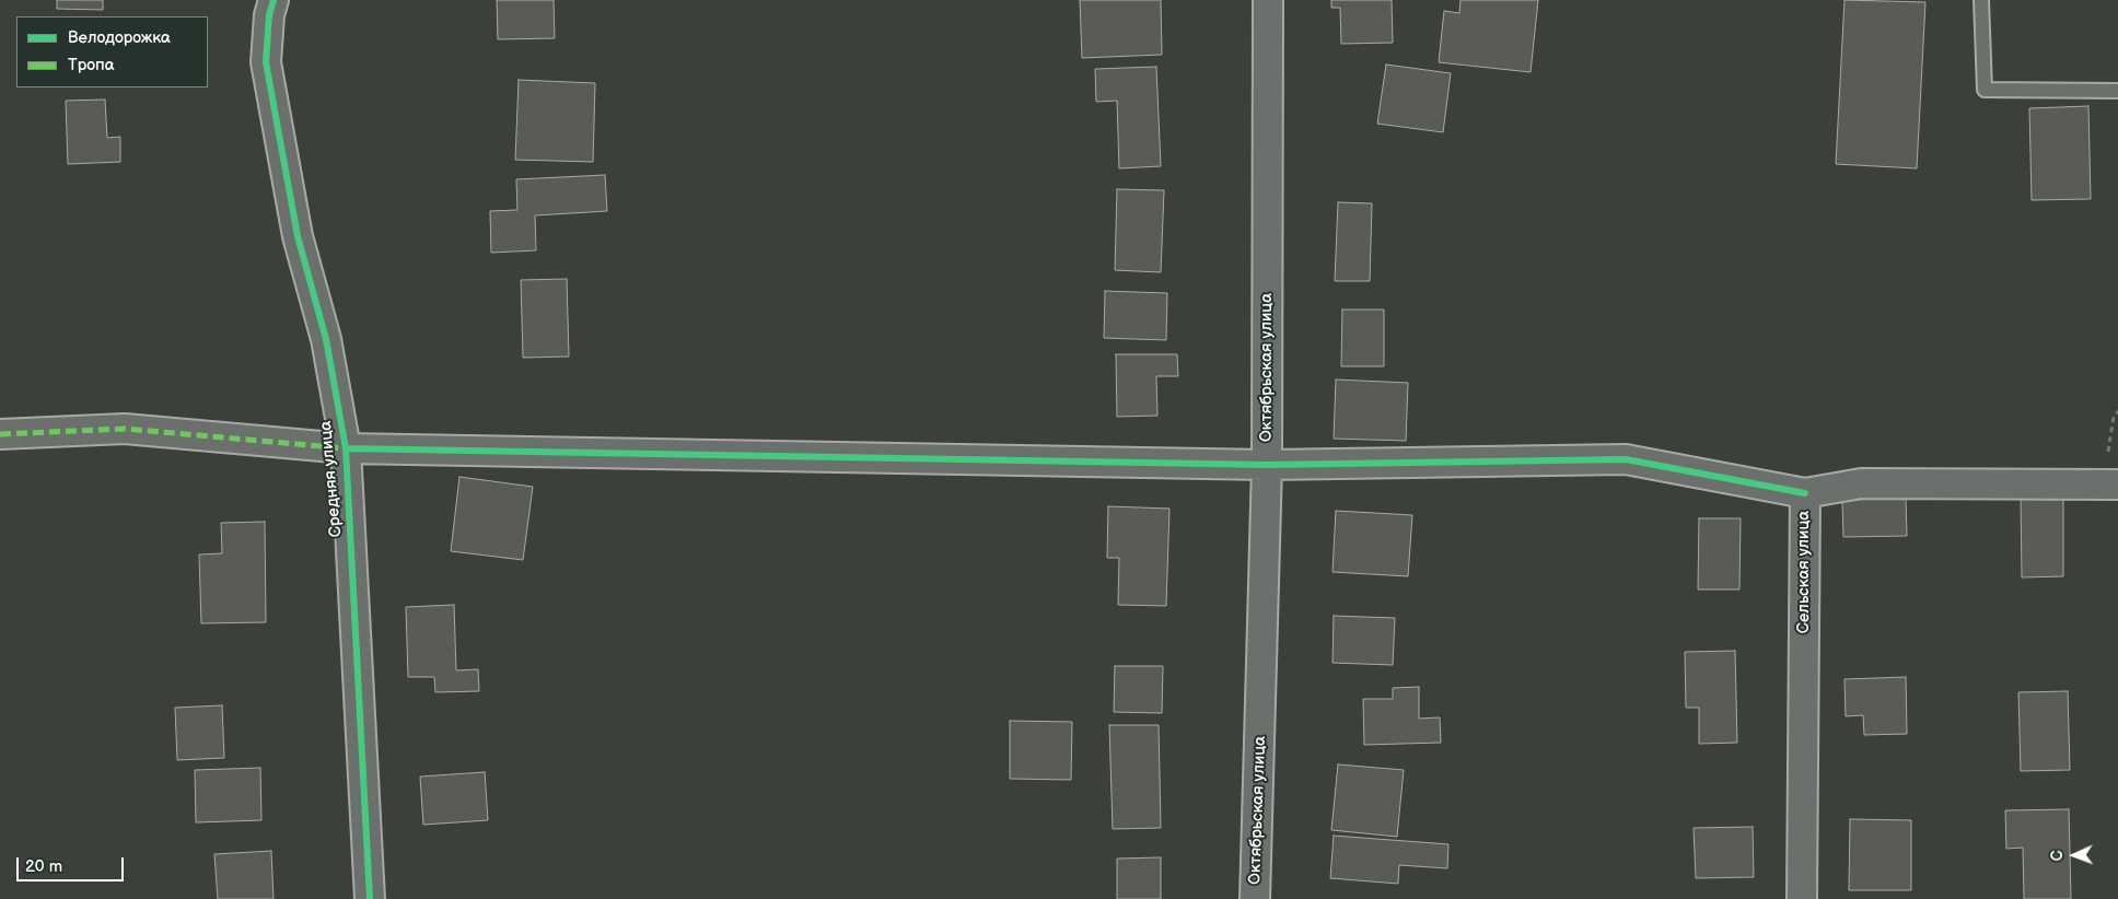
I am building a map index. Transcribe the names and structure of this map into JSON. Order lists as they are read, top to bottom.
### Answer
{
  "streets": {
    "street": ["Октябрьская улица", "Средняя улица", "Сельская улица"]
  },
  "legend": ["Велодорожка", "Тропа"],
  "scale_bar": "20 m",
  "north": "left"
}
